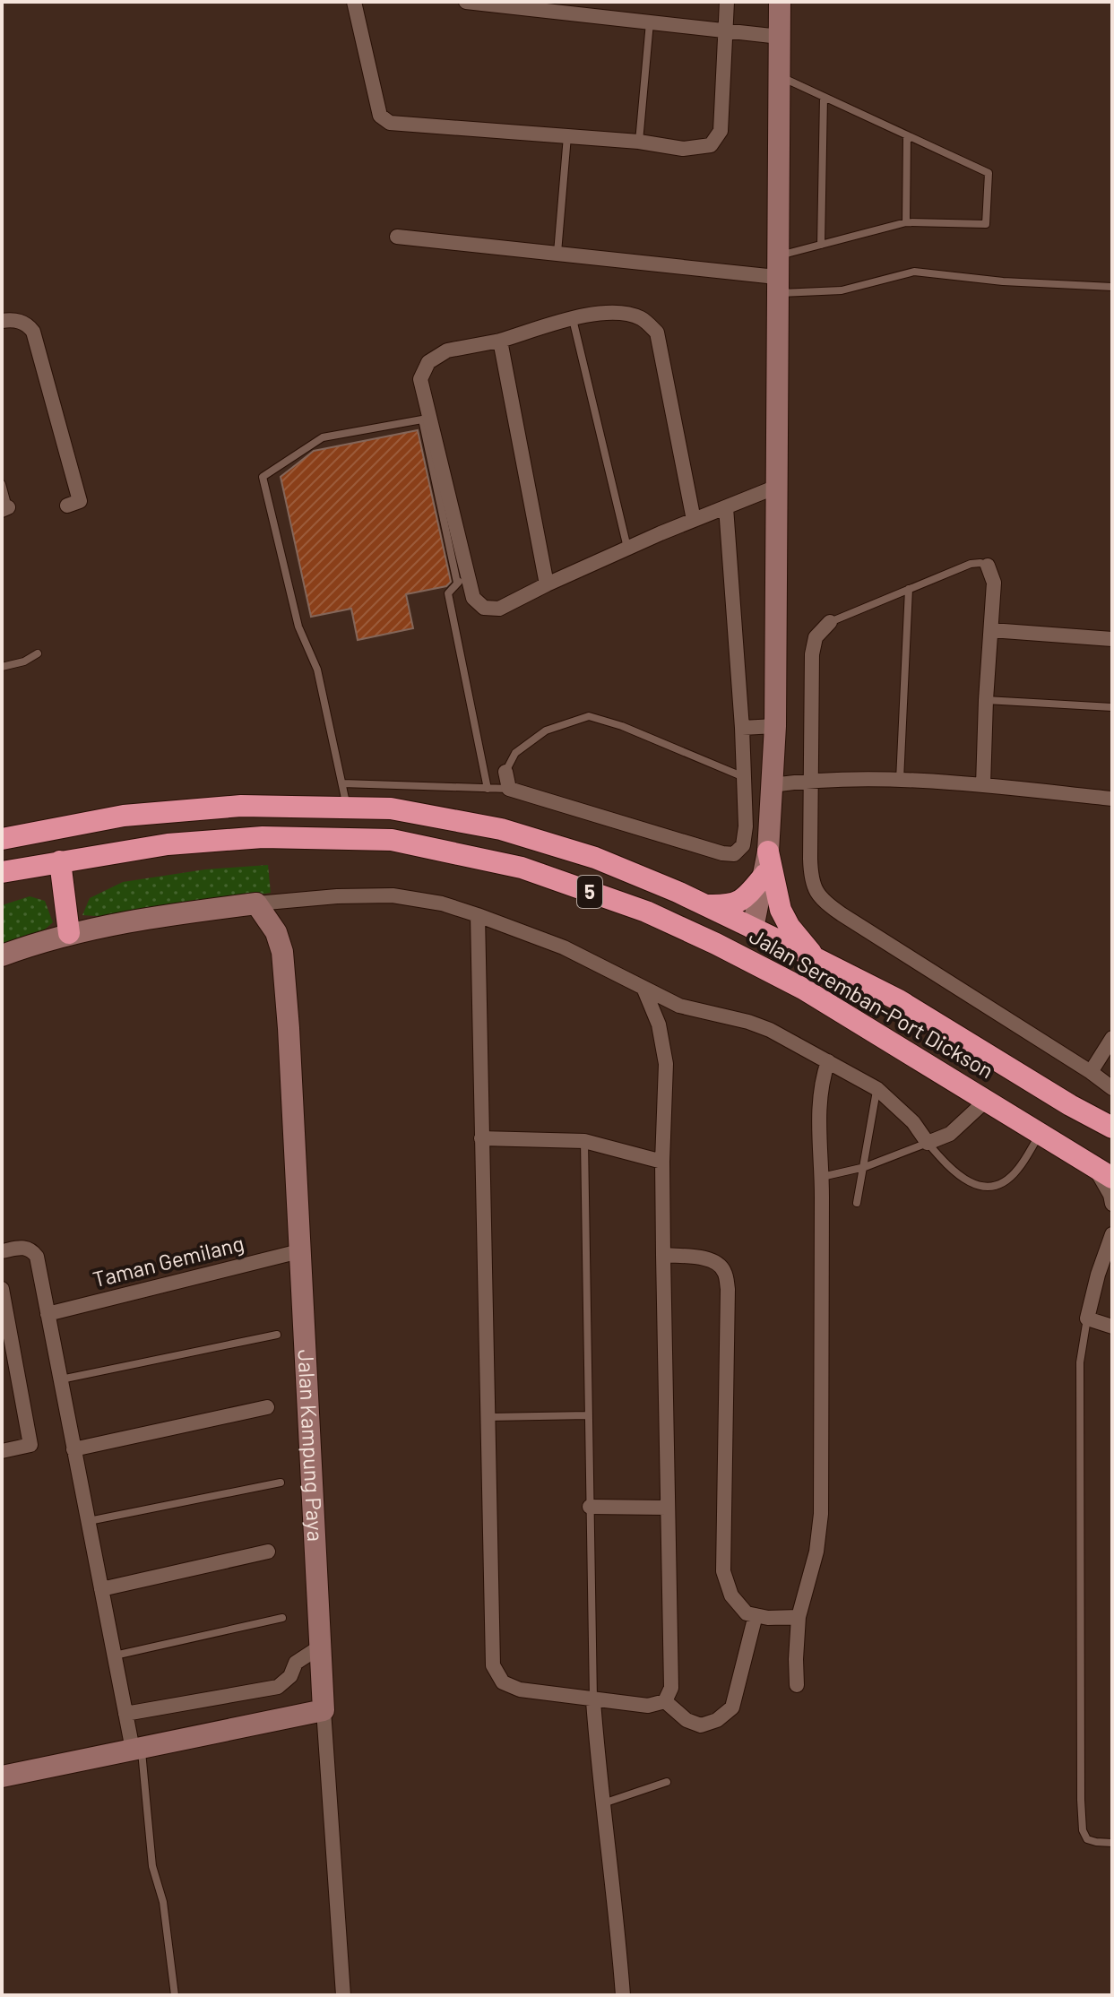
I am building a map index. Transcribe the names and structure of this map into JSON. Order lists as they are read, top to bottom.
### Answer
{
  "streets": {
    "highway": ["5", "Jalan Seremban-Port Dickson"],
    "street": ["Taman Gemilang", "Jalan Kampung Paya"]
  },
  "crossings": [
    ["Taman Gemilang", "Jalan Kampung Paya"]
  ]
}
